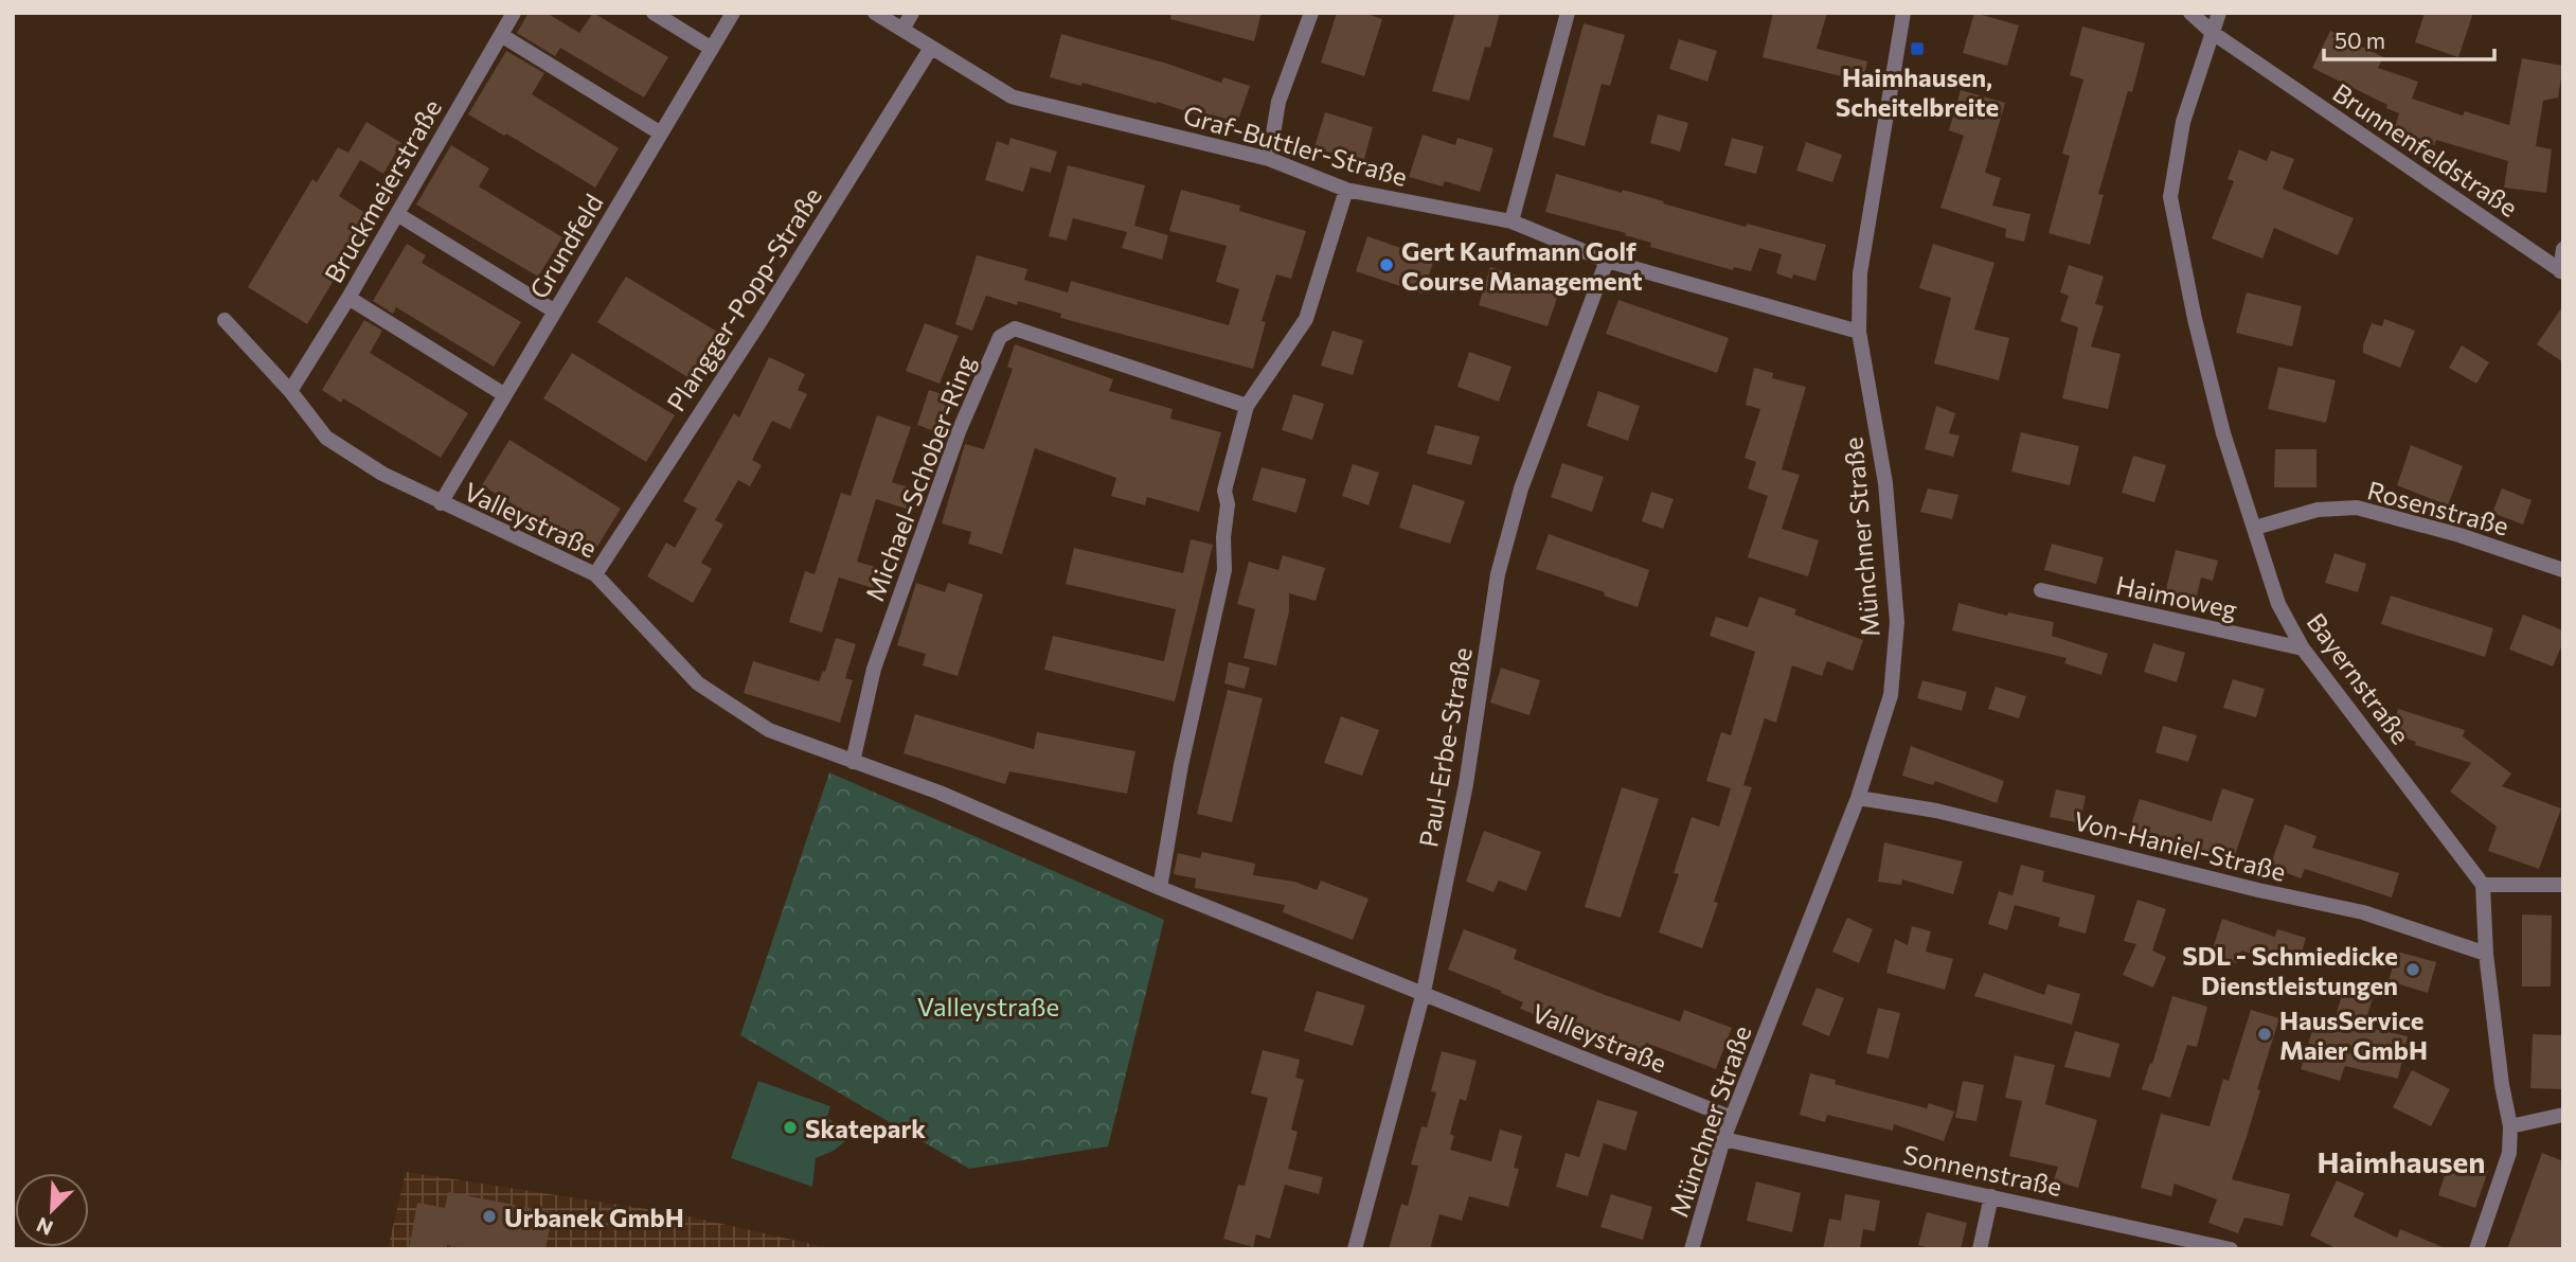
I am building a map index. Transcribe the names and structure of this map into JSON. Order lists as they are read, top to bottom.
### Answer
{
  "streets": {
    "street": [
      "Graf-Buttler-Straße",
      "Brunnenfeldstraße",
      "Bruckmeierstraße",
      "Grundfeld",
      "Plangger-Popp-Straße",
      "Michael-Schober-Ring",
      "Rosenstraße",
      "Valleystraße",
      "Münchner Straße",
      "Haimoweg",
      "Bayernstraße",
      "Paul-Erbe-Straße",
      "Von-Haniel-Straße",
      "Sonnenstraße"
    ]
  },
  "crossings": [
    ["Graf-Buttler-Straße", "Plangger-Popp-Straße"],
    ["Graf-Buttler-Straße", "Münchner Straße"],
    ["Graf-Buttler-Straße", "Paul-Erbe-Straße"],
    ["Brunnenfeldstraße", "Bayernstraße"],
    ["Bruckmeierstraße", "Valleystraße"],
    ["Grundfeld", "Valleystraße"],
    ["Plangger-Popp-Straße", "Valleystraße"],
    ["Michael-Schober-Ring", "Valleystraße"],
    ["Rosenstraße", "Bayernstraße"],
    ["Valleystraße", "Münchner Straße"],
    ["Valleystraße", "Paul-Erbe-Straße"],
    ["Münchner Straße", "Von-Haniel-Straße"],
    ["Münchner Straße", "Sonnenstraße"],
    ["Haimoweg", "Bayernstraße"]
  ],
  "districts": ["Haimhausen"],
  "parks": ["Valleystraße"],
  "places": {
    "transit": ["Haimhausen, Scheitelbreite"],
    "other": [
      "Gert Kaufmann Golf Course Management",
      "SDL - Schmiedicke Dienstleistungen",
      "HausService Maier GmbH",
      "Skatepark",
      "Urbanek GmbH"
    ]
  },
  "scale_bar": "50 m",
  "north": "bottom left"
}
